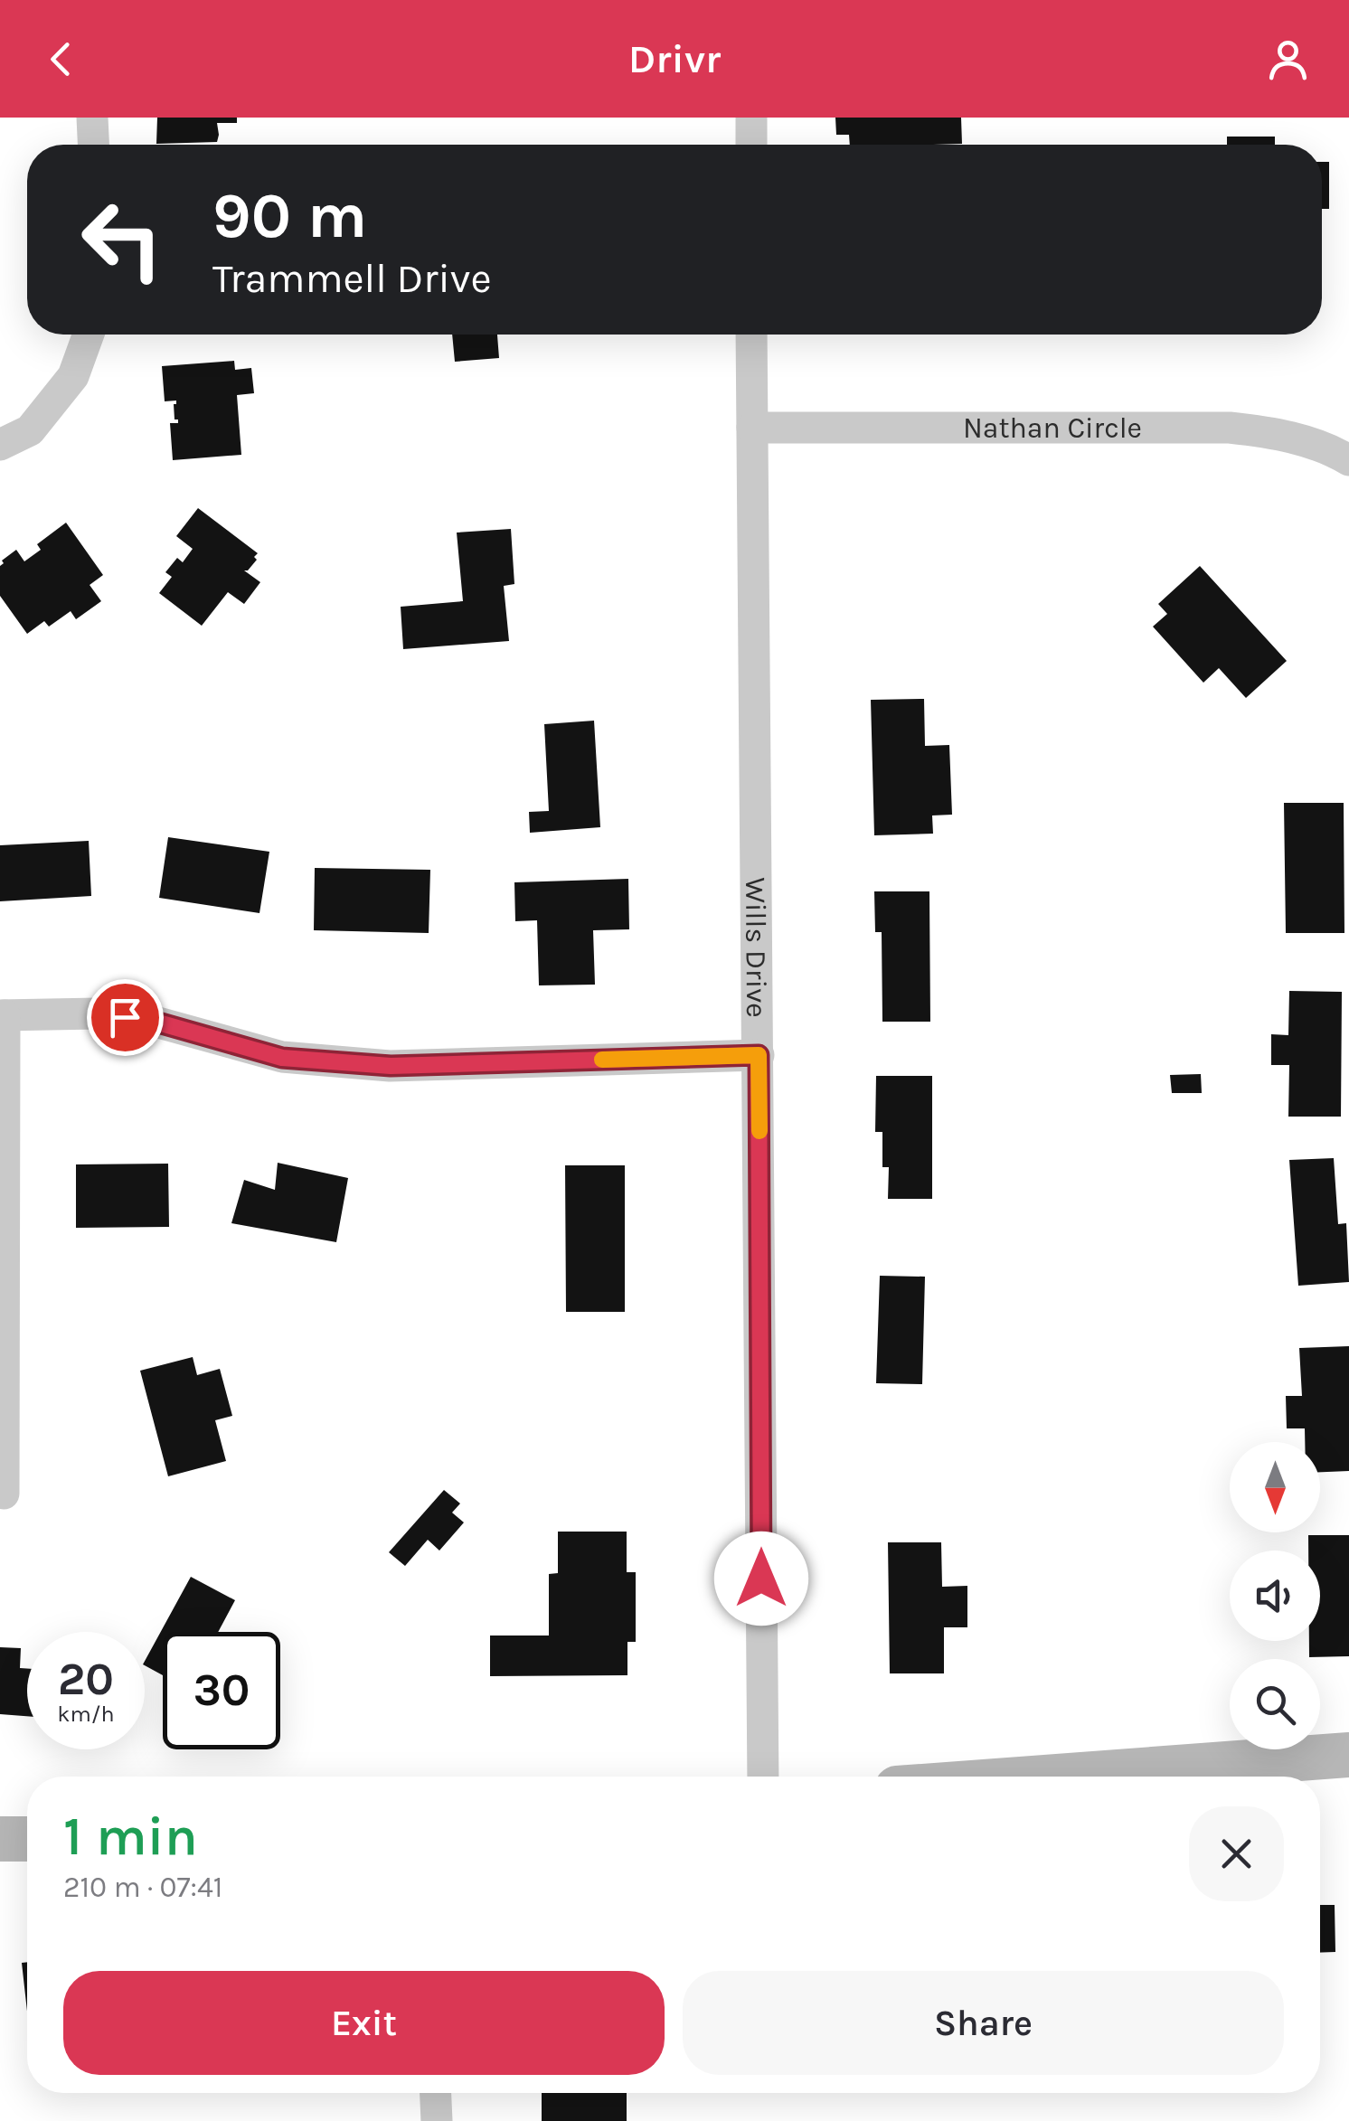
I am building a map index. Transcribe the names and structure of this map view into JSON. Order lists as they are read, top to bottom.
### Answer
{
  "streets": {
    "street": ["Nathan Circle", "Wills Drive"]
  },
  "crossings": [
    ["Nathan Circle", "Wills Drive"]
  ],
  "north": "bottom",
  "page": {
    "header": "Drivr",
    "turn": ["90 m", "Trammell Drive"],
    "speed": "20 km/h",
    "limit": "30",
    "heading": ["1 min", "210 m · 07:41"],
    "buttons": ["Exit", "Share"]
  }
}
